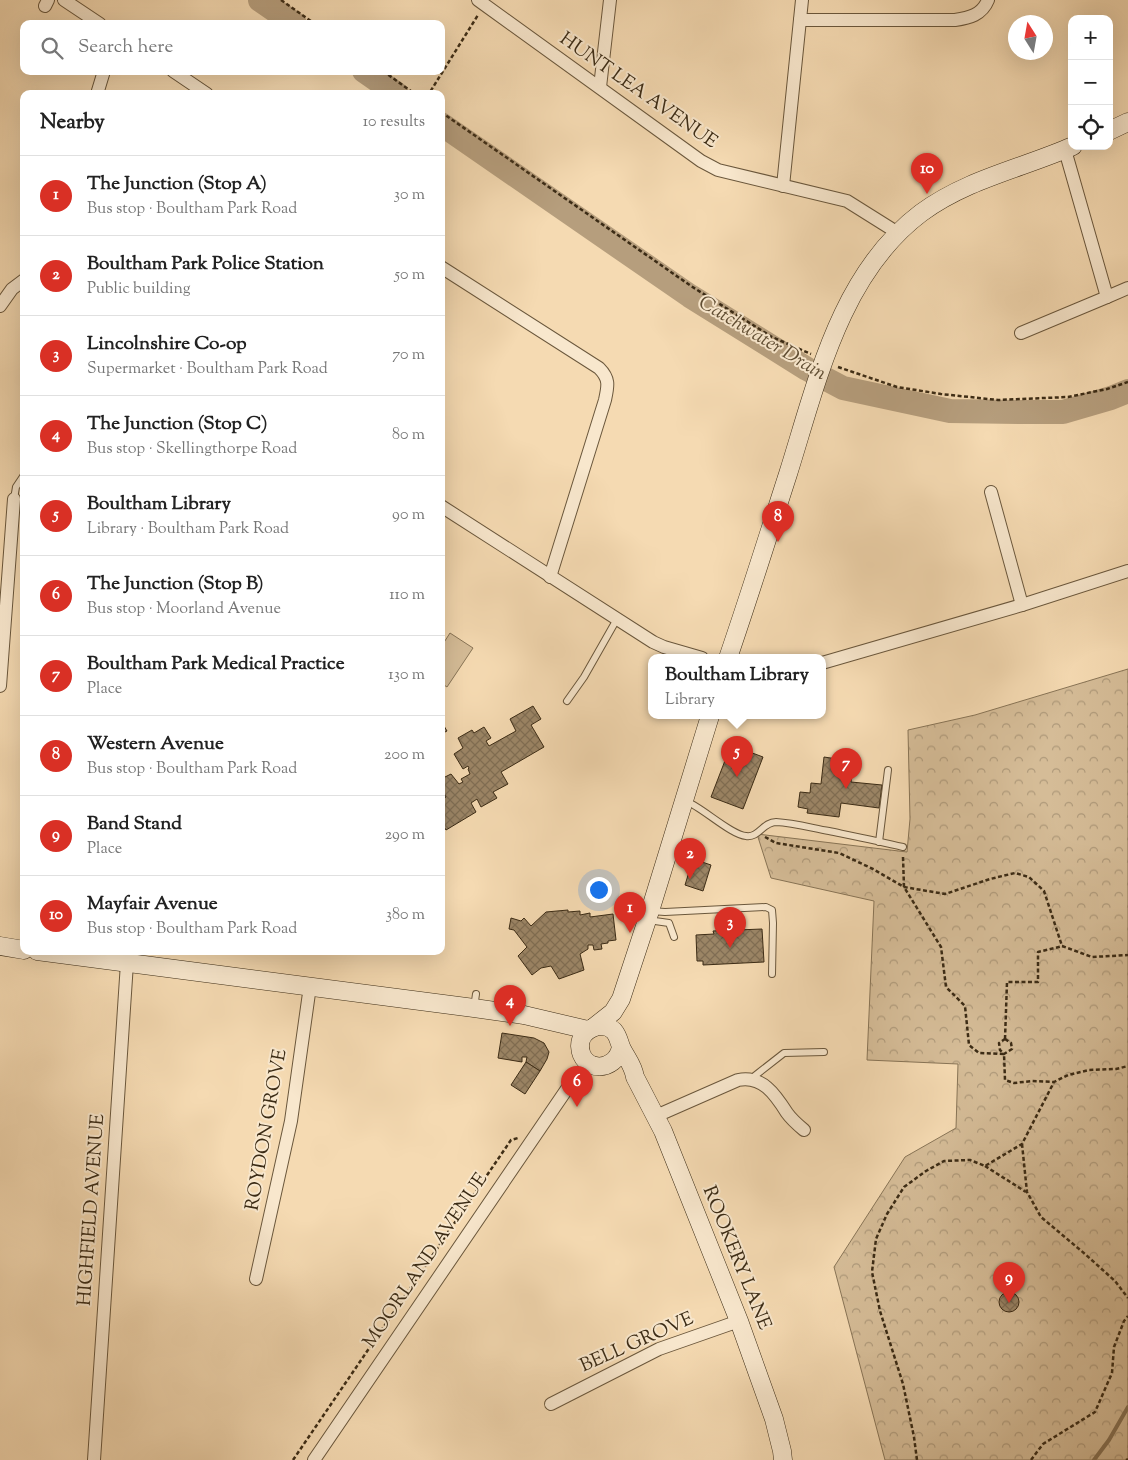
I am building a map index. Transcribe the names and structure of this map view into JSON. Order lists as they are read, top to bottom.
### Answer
{
  "streets": {
    "street": [
      "HUNT LEA AVENUE",
      "ROYDON GROVE",
      "HIGHFIELD AVENUE",
      "ROOKERY LANE",
      "MOORLAND AVENUE",
      "BELL GROVE"
    ]
  },
  "crossings": [
    ["ROOKERY LANE", "MOORLAND AVENUE"],
    ["ROOKERY LANE", "BELL GROVE"]
  ],
  "water": ["Catchwater Drain"],
  "north": "top",
  "page": {
    "map_buttons": ["+", "−"],
    "search": "Search here",
    "heading": ["Nearby", "10 results"],
    "pins": [
      "10",
      "8",
      "5",
      "7",
      "2",
      "1",
      "3",
      "4",
      "6",
      "9"
    ],
    "list": [
      {
        "mark": "1",
        "name": "The Junction (Stop A)",
        "note": "Bus stop · Boultham Park Road",
        "value": "30 m"
      },
      {
        "mark": "2",
        "name": "Boultham Park Police Station",
        "note": "Public building",
        "value": "50 m"
      },
      {
        "mark": "3",
        "name": "Lincolnshire Co-op",
        "note": "Supermarket · Boultham Park Road",
        "value": "70 m"
      },
      {
        "mark": "4",
        "name": "The Junction (Stop C)",
        "note": "Bus stop · Skellingthorpe Road",
        "value": "80 m"
      },
      {
        "mark": "5",
        "name": "Boultham Library",
        "note": "Library · Boultham Park Road",
        "value": "90 m"
      },
      {
        "mark": "6",
        "name": "The Junction (Stop B)",
        "note": "Bus stop · Moorland Avenue",
        "value": "110 m"
      },
      {
        "mark": "7",
        "name": "Boultham Park Medical Practice",
        "note": "Place",
        "value": "130 m"
      },
      {
        "mark": "8",
        "name": "Western Avenue",
        "note": "Bus stop · Boultham Park Road",
        "value": "200 m"
      },
      {
        "mark": "9",
        "name": "Band Stand",
        "note": "Place",
        "value": "290 m"
      },
      {
        "mark": "10",
        "name": "Mayfair Avenue",
        "note": "Bus stop · Boultham Park Road",
        "value": "380 m"
      }
    ],
    "popup": ["Boultham Library", "Library"]
  }
}
